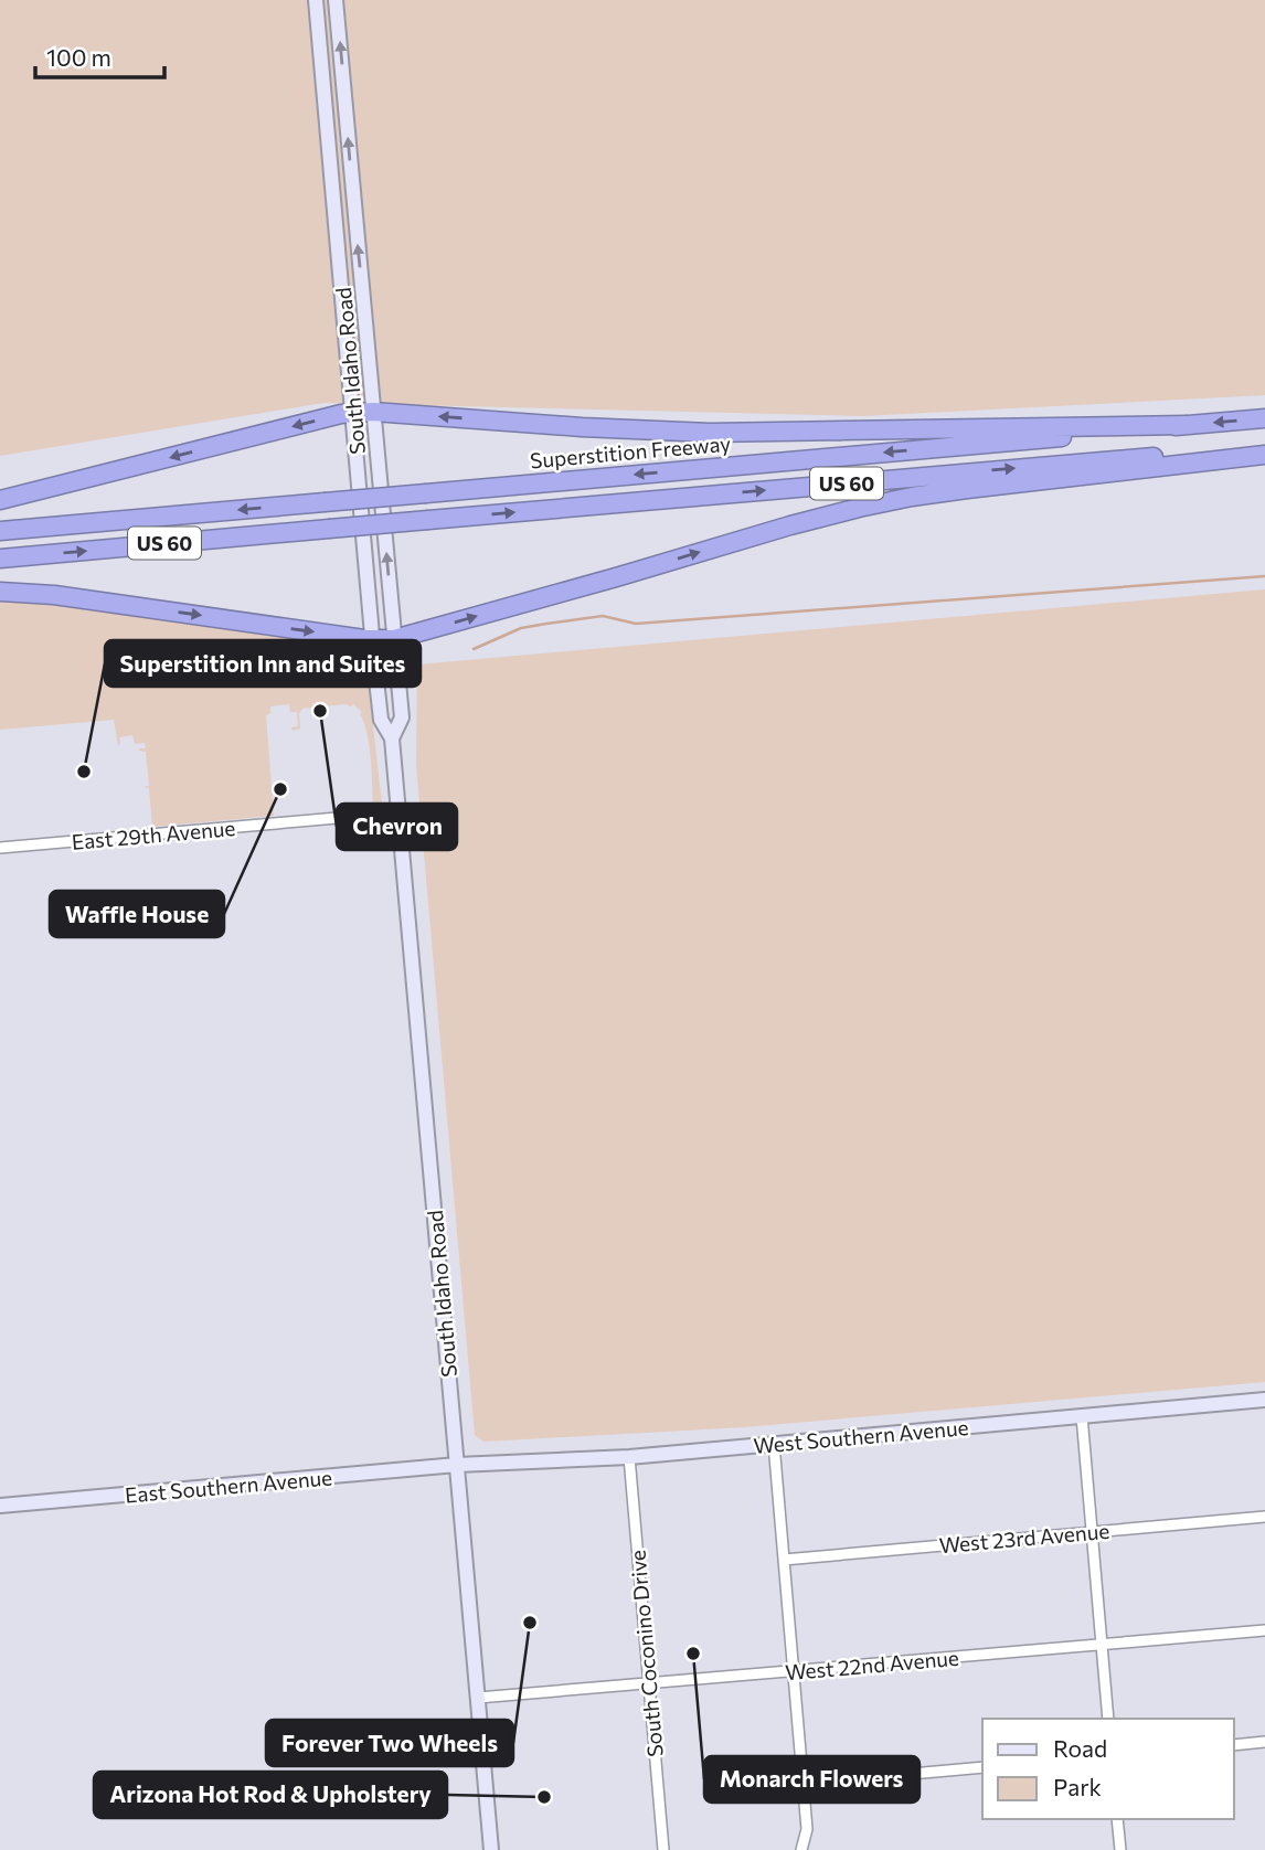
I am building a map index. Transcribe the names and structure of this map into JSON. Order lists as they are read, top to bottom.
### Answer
{
  "streets": {
    "highway": ["Superstition Freeway", "US 60"],
    "main road": ["South Idaho Road", "West Southern Avenue", "East Southern Avenue"],
    "street": [
      "East 29th Avenue",
      "West 23rd Avenue",
      "South Coconino Drive",
      "West 22nd Avenue"
    ]
  },
  "crossings": [
    ["South Idaho Road", "East 29th Avenue"],
    ["South Idaho Road", "West Southern Avenue"],
    ["South Idaho Road", "East Southern Avenue"],
    ["South Idaho Road", "West 22nd Avenue"],
    ["West Southern Avenue", "East Southern Avenue"],
    ["West Southern Avenue", "South Coconino Drive"],
    ["South Coconino Drive", "West 22nd Avenue"]
  ],
  "places": [
    "Chevron",
    "Superstition Inn and Suites",
    "Waffle House",
    "Forever Two Wheels",
    "Monarch Flowers",
    "Arizona Hot Rod & Upholstery"
  ],
  "legend": ["Road", "Park"],
  "scale_bar": "100 m"
}
